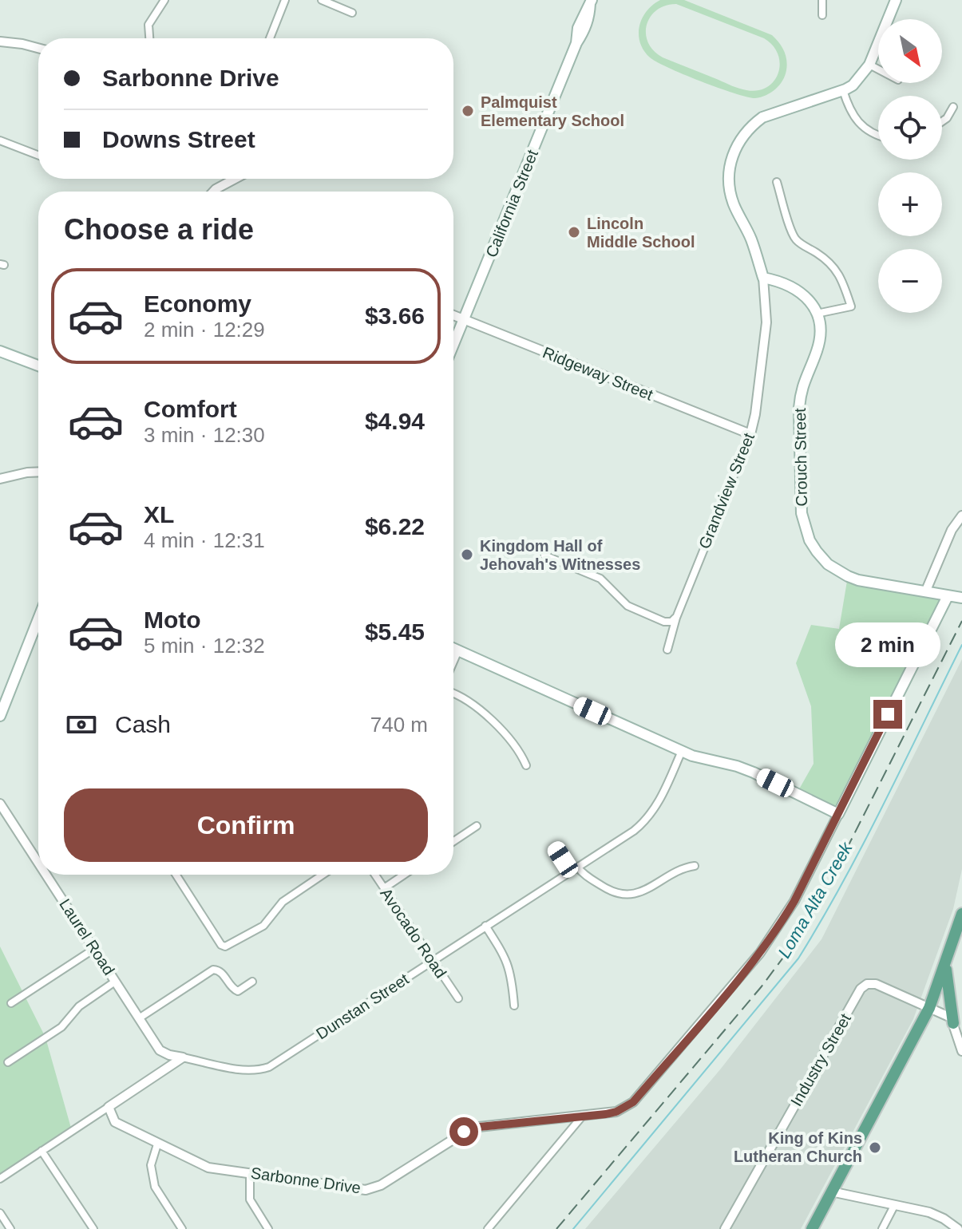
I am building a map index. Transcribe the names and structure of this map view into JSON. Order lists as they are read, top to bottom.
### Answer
{
  "streets": {
    "main road": ["California Street", "Crouch Street", "Grandview Street"],
    "street": [
      "Ridgeway Street",
      "Avocado Road",
      "Laurel Road",
      "Dunstan Street",
      "Industry Street",
      "Sarbonne Drive"
    ]
  },
  "crossings": [
    ["California Street", "Ridgeway Street"],
    ["Ridgeway Street", "Grandview Street"],
    ["Avocado Road", "Dunstan Street"],
    ["Laurel Road", "Dunstan Street"]
  ],
  "water": ["Loma Alta Creek"],
  "places": [
    "Palmquist Elementary School",
    "Lincoln Middle School",
    "Kingdom Hall of Jehovah's Witnesses",
    "King of Kins Lutheran Church"
  ],
  "north": "bottom right",
  "page": {
    "map_buttons": ["+", "−"],
    "banner": ["Sarbonne Drive", "Downs Street"],
    "heading": "Choose a ride",
    "list": [
      {
        "name": "Economy",
        "note": "2 min · 12:29",
        "value": "$3.66"
      },
      {
        "name": "Comfort",
        "note": "3 min · 12:30",
        "value": "$4.94"
      },
      {
        "name": "XL",
        "note": "4 min · 12:31",
        "value": "$6.22"
      },
      {
        "name": "Moto",
        "note": "5 min · 12:32",
        "value": "$5.45"
      }
    ],
    "bubble": "2 min",
    "pay": ["Cash", "740 m"],
    "buttons": "Confirm"
  }
}
